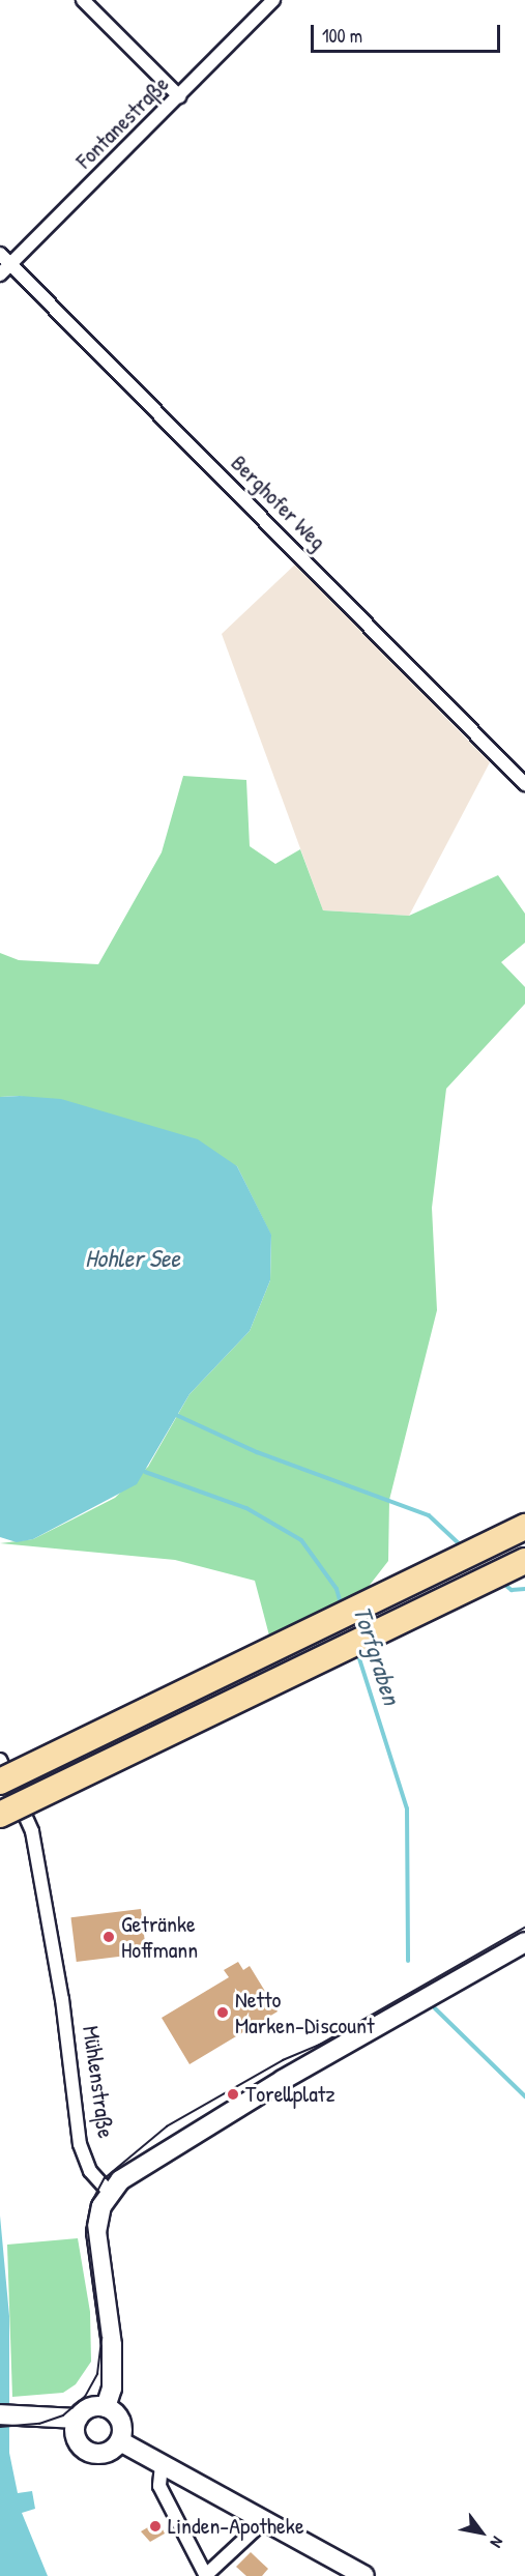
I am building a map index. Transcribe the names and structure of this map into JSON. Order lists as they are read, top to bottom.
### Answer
{
  "streets": {
    "street": ["Fontanestraße", "Berghofer Weg", "Mühlenstraße"]
  },
  "crossings": [
    ["Fontanestraße", "Berghofer Weg"]
  ],
  "water": ["Hohler See", "Torfgraben"],
  "places": [
    "Getränke Hoffmann",
    "Netto Marken-Discount",
    "Torellplatz",
    "Linden-Apotheke"
  ],
  "scale_bar": "100 m",
  "north": "bottom right"
}
